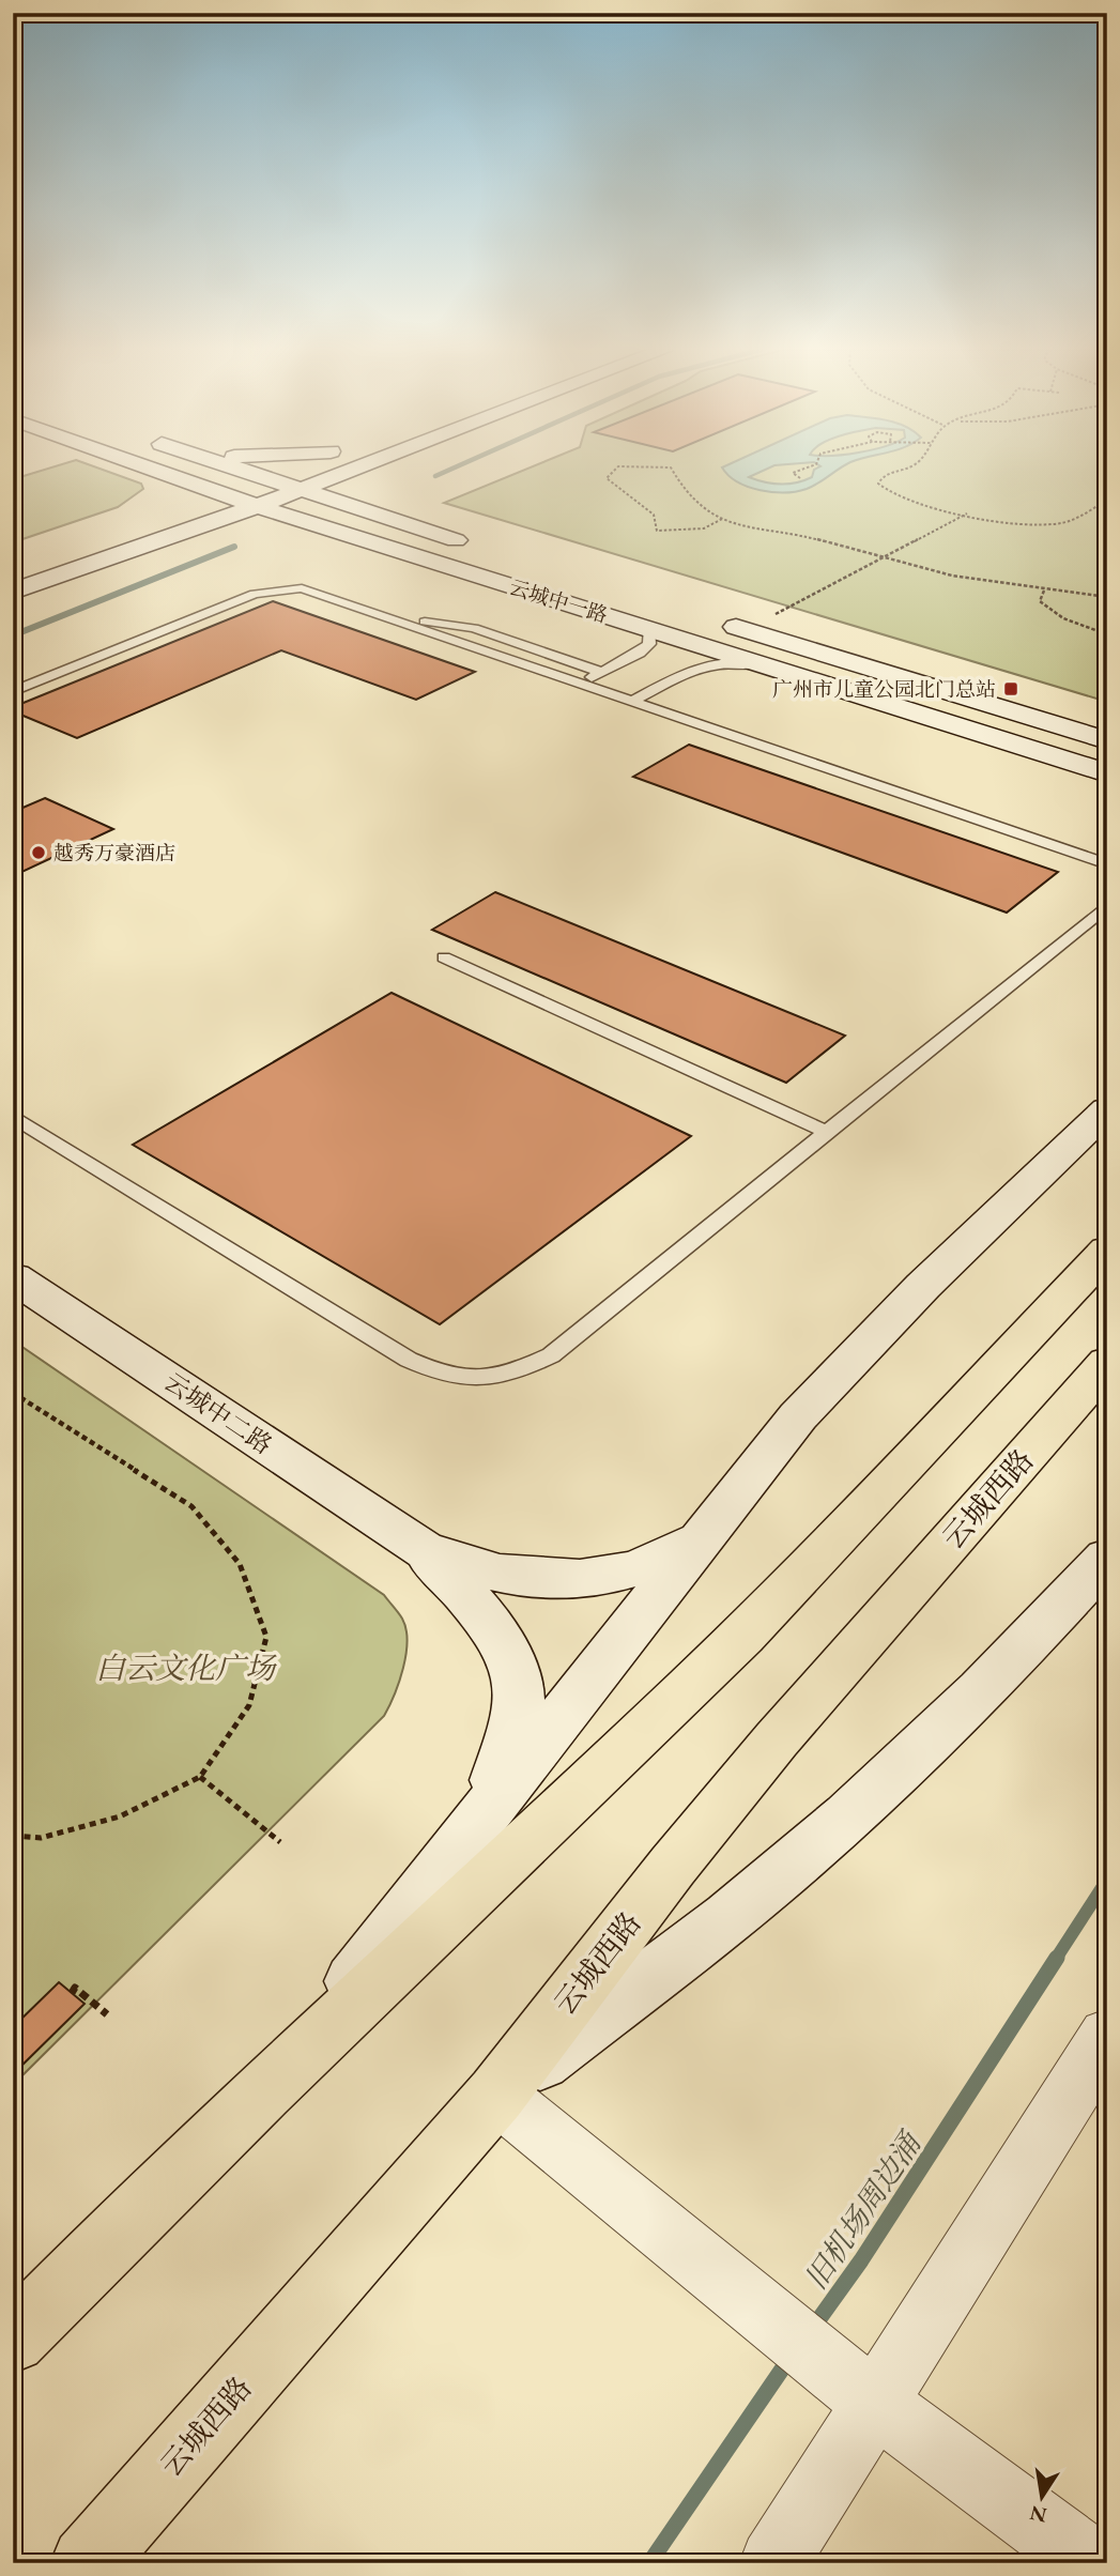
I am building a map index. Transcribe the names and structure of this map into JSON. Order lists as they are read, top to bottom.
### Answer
{
  "streets": {
    "main road": ["云城中一路", "云城中二路", "云城西路"]
  },
  "water": ["旧机场周边涌"],
  "parks": ["白云文化广场"],
  "places": {
    "transit": ["广州市儿童公园北门总站"],
    "other": ["越秀万豪酒店"]
  },
  "north": "bottom"
}
